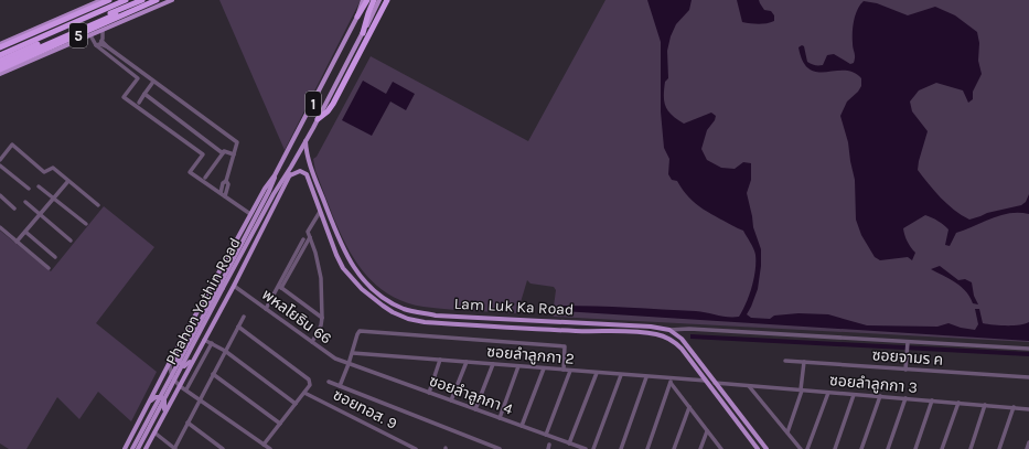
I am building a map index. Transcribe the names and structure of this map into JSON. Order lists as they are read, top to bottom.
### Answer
{
  "streets": {
    "highway": ["5"],
    "main road": ["1", "Phahon Yothin Road", "Lam Luk Ka Road"],
    "street": [
      "พหลโยธิน 66",
      "ซอยลำลูกกา 2",
      "ซอยจามร ค",
      "ซอยลำลูกกา 3",
      "ซอยลำลูกกา 4",
      "ซอยทอส. 9"
    ]
  },
  "crossings": [
    ["Phahon Yothin Road", "Lam Luk Ka Road"],
    ["Phahon Yothin Road", "พหลโยธิน 66"],
    ["Lam Luk Ka Road", "ซอยลำลูกกา 2"],
    ["พหลโยธิน 66", "ซอยลำลูกกา 4"]
  ]
}
